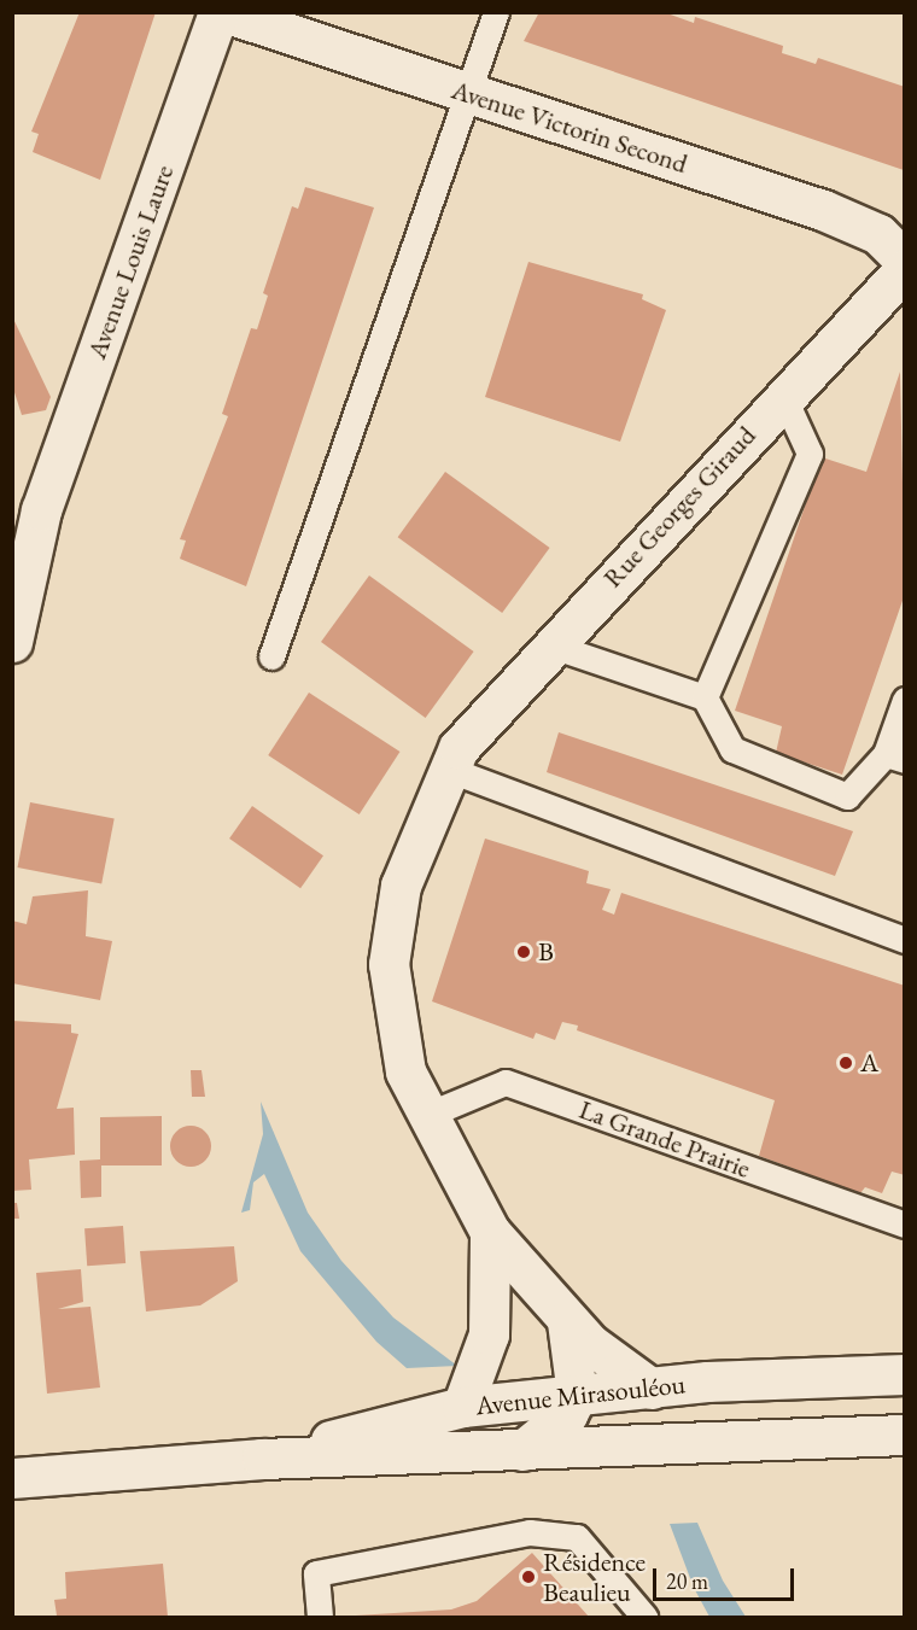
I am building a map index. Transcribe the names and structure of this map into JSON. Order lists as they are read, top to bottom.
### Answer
{
  "streets": {
    "street": [
      "Avenue Victorin Second",
      "Avenue Louis Laure",
      "Rue Georges Giraud",
      "Avenue Mirasouléou"
    ],
    "lane": ["La Grande Prairie"]
  },
  "crossings": [
    ["Avenue Victorin Second", "Avenue Louis Laure"],
    ["Rue Georges Giraud", "La Grande Prairie"],
    ["Rue Georges Giraud", "Avenue Mirasouléou"]
  ],
  "places": ["B", "A", "Résidence Beaulieu"],
  "scale_bar": "20 m"
}
